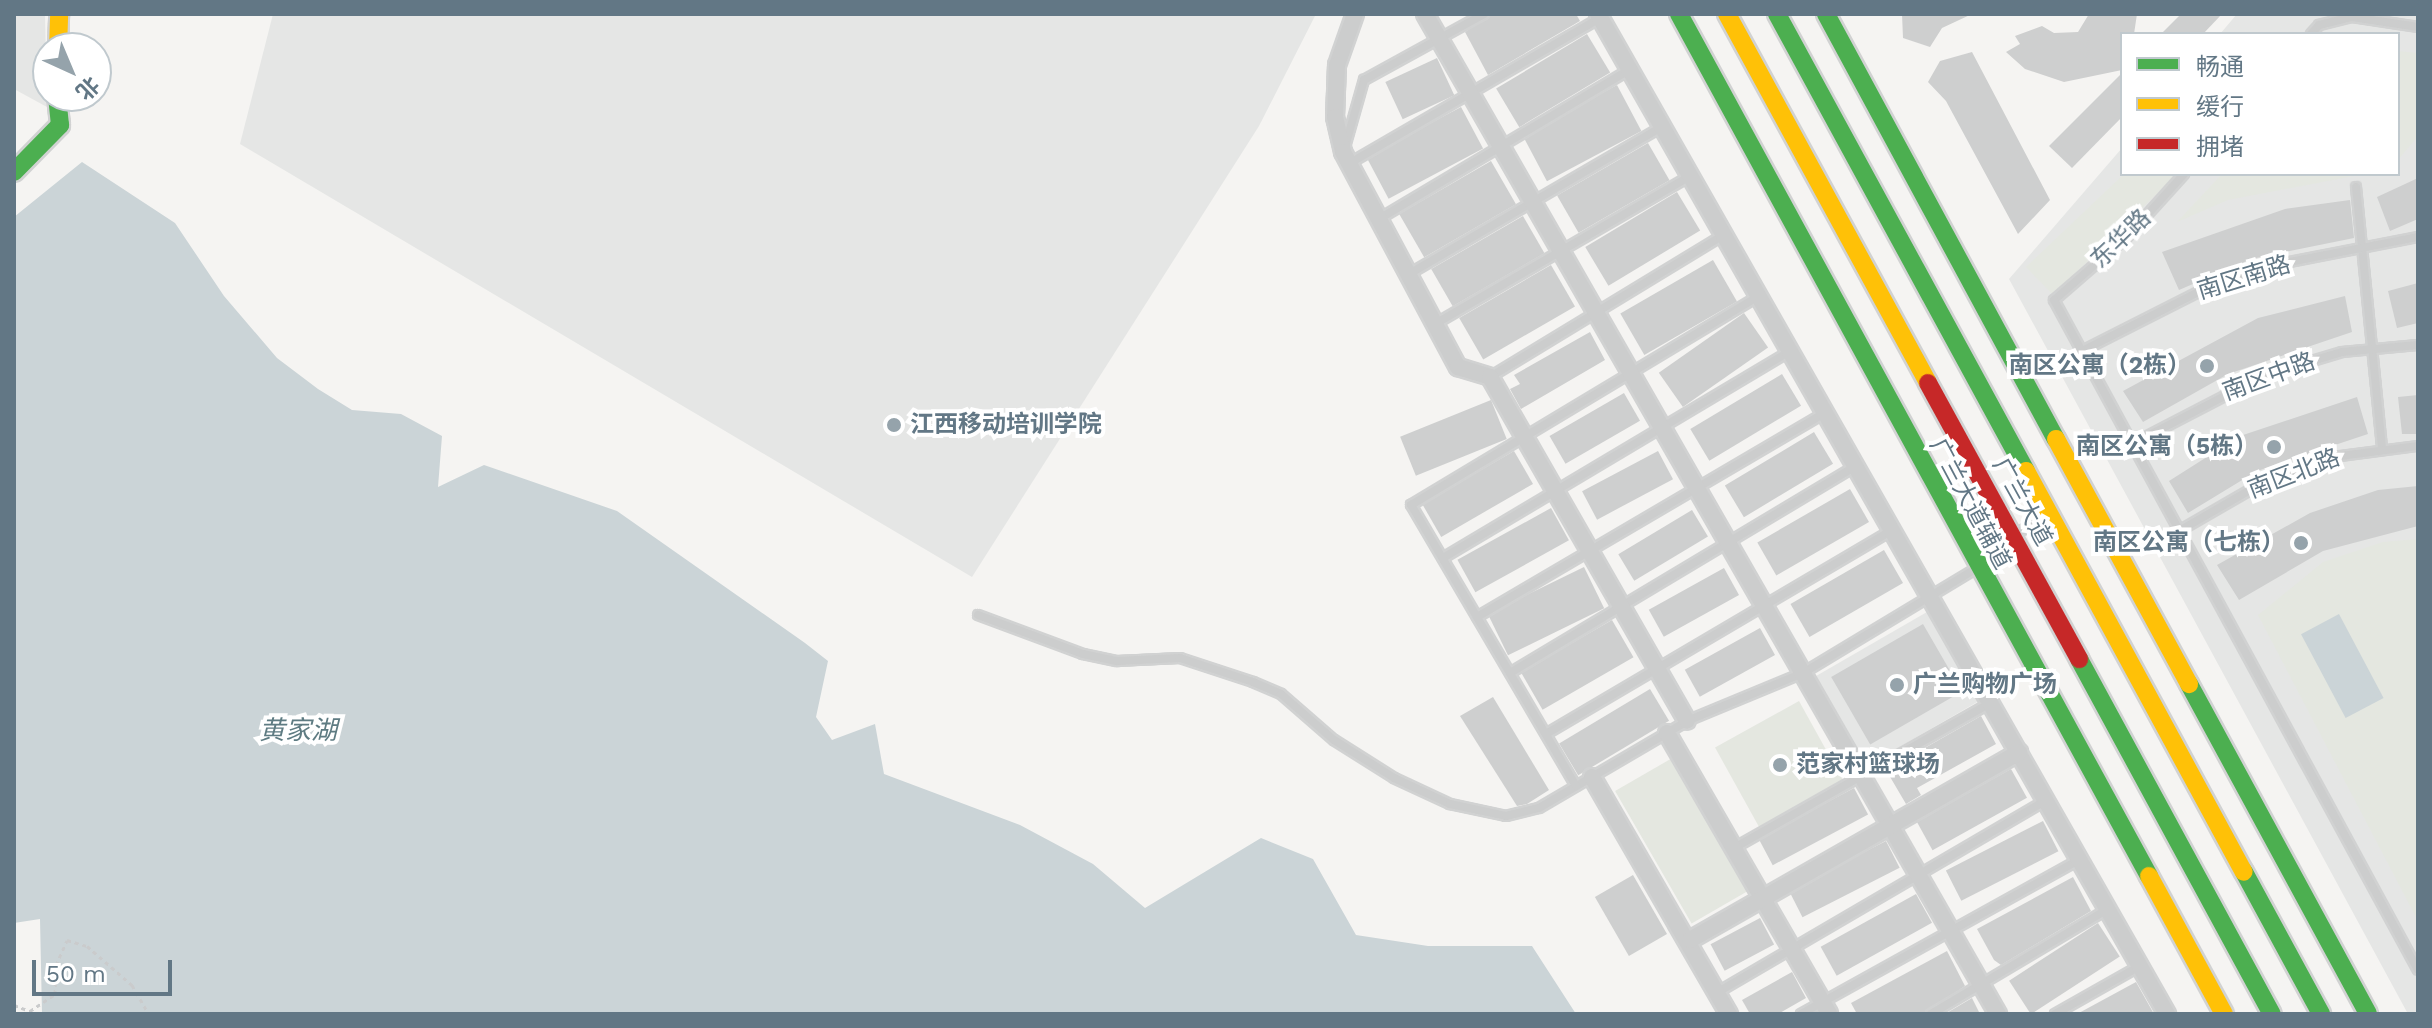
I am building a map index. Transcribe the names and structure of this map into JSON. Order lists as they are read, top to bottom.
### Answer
{
  "streets": {
    "main road": ["广兰大道", "广兰大道辅道"],
    "lane": [
      "东华路",
      "南区南路",
      "南区中路",
      "南区北路"
    ]
  },
  "crossings": [
    ["东华路", "南区南路"]
  ],
  "water": ["黄家湖"],
  "places": [
    "南区公寓（2栋）",
    "江西移动培训学院",
    "南区公寓（5栋）",
    "南区公寓（七栋）",
    "广兰购物广场",
    "范家村篮球场"
  ],
  "legend": ["畅通", "缓行", "拥堵"],
  "scale_bar": "50 m",
  "north": "bottom right"
}
